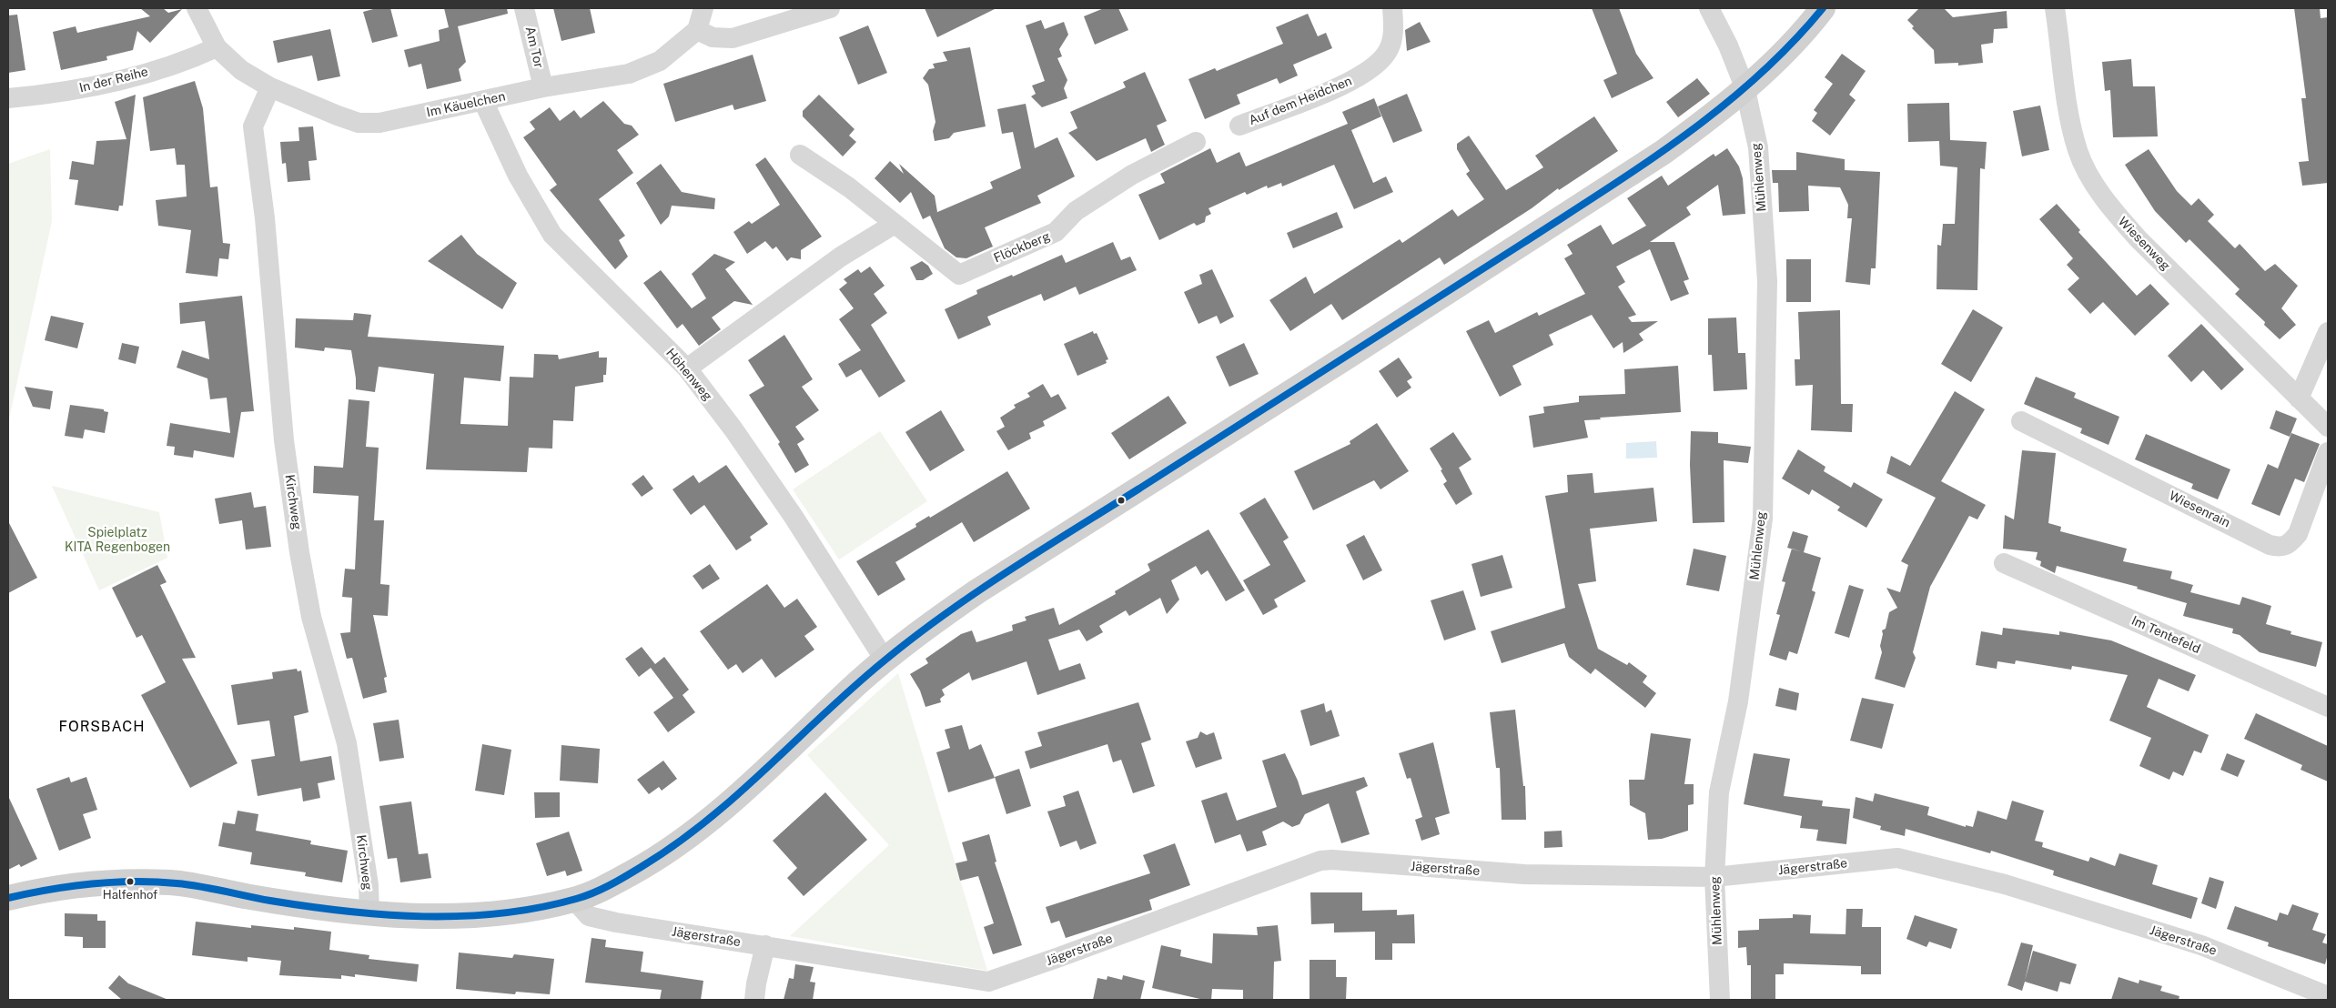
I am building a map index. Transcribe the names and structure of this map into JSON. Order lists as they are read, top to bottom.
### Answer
{
  "streets": {
    "street": [
      "Am Tor",
      "In der Reihe",
      "Auf dem Heidchen",
      "Im Käuelchen",
      "Mühlenweg",
      "Wiesenweg",
      "Flöckberg",
      "Höhenweg",
      "Kirchweg",
      "Wiesenrain",
      "Im Tentefeld",
      "Jägerstraße"
    ]
  },
  "crossings": [
    ["Am Tor", "Im Käuelchen"],
    ["In der Reihe", "Im Käuelchen"],
    ["Im Käuelchen", "Höhenweg"],
    ["Im Käuelchen", "Kirchweg"],
    ["Mühlenweg", "Jägerstraße"]
  ],
  "districts": ["FORSBACH"],
  "parks": ["Spielplatz KITA Regenbogen"],
  "places": ["Halfenhof"]
}
